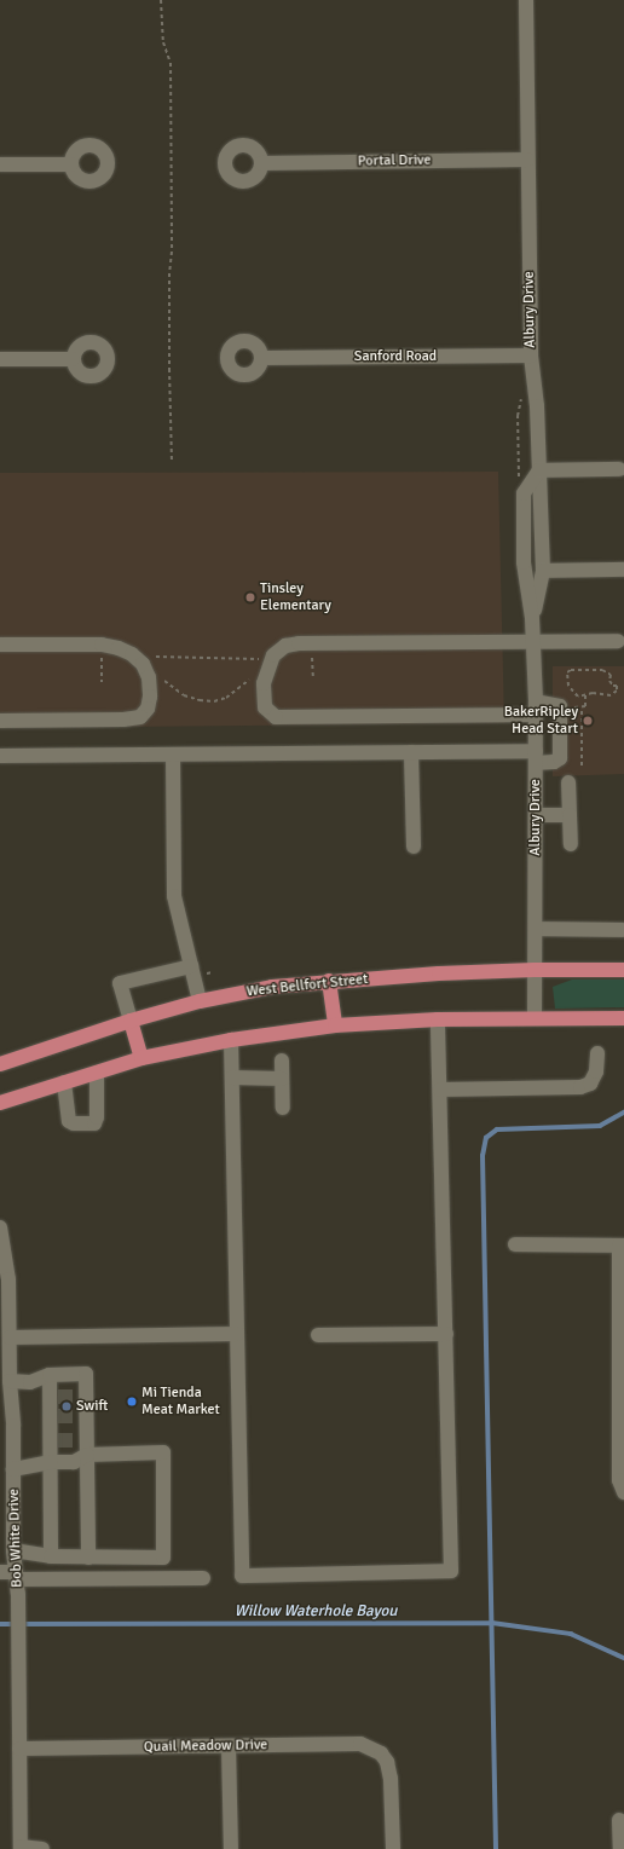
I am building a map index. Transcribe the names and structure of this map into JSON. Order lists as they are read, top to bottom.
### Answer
{
  "streets": {
    "main road": ["West Bellfort Street"],
    "street": [
      "Portal Drive",
      "Albury Drive",
      "Sanford Road",
      "Bob White Drive",
      "Quail Meadow Drive"
    ]
  },
  "crossings": [
    ["Portal Drive", "Albury Drive"],
    ["Albury Drive", "Sanford Road"],
    ["Albury Drive", "West Bellfort Street"],
    ["Bob White Drive", "Quail Meadow Drive"]
  ],
  "water": ["Willow Waterhole Bayou"],
  "places": [
    "Tinsley Elementary",
    "BakerRipley Head Start",
    "Mi Tienda Meat Market",
    "Swift"
  ]
}
